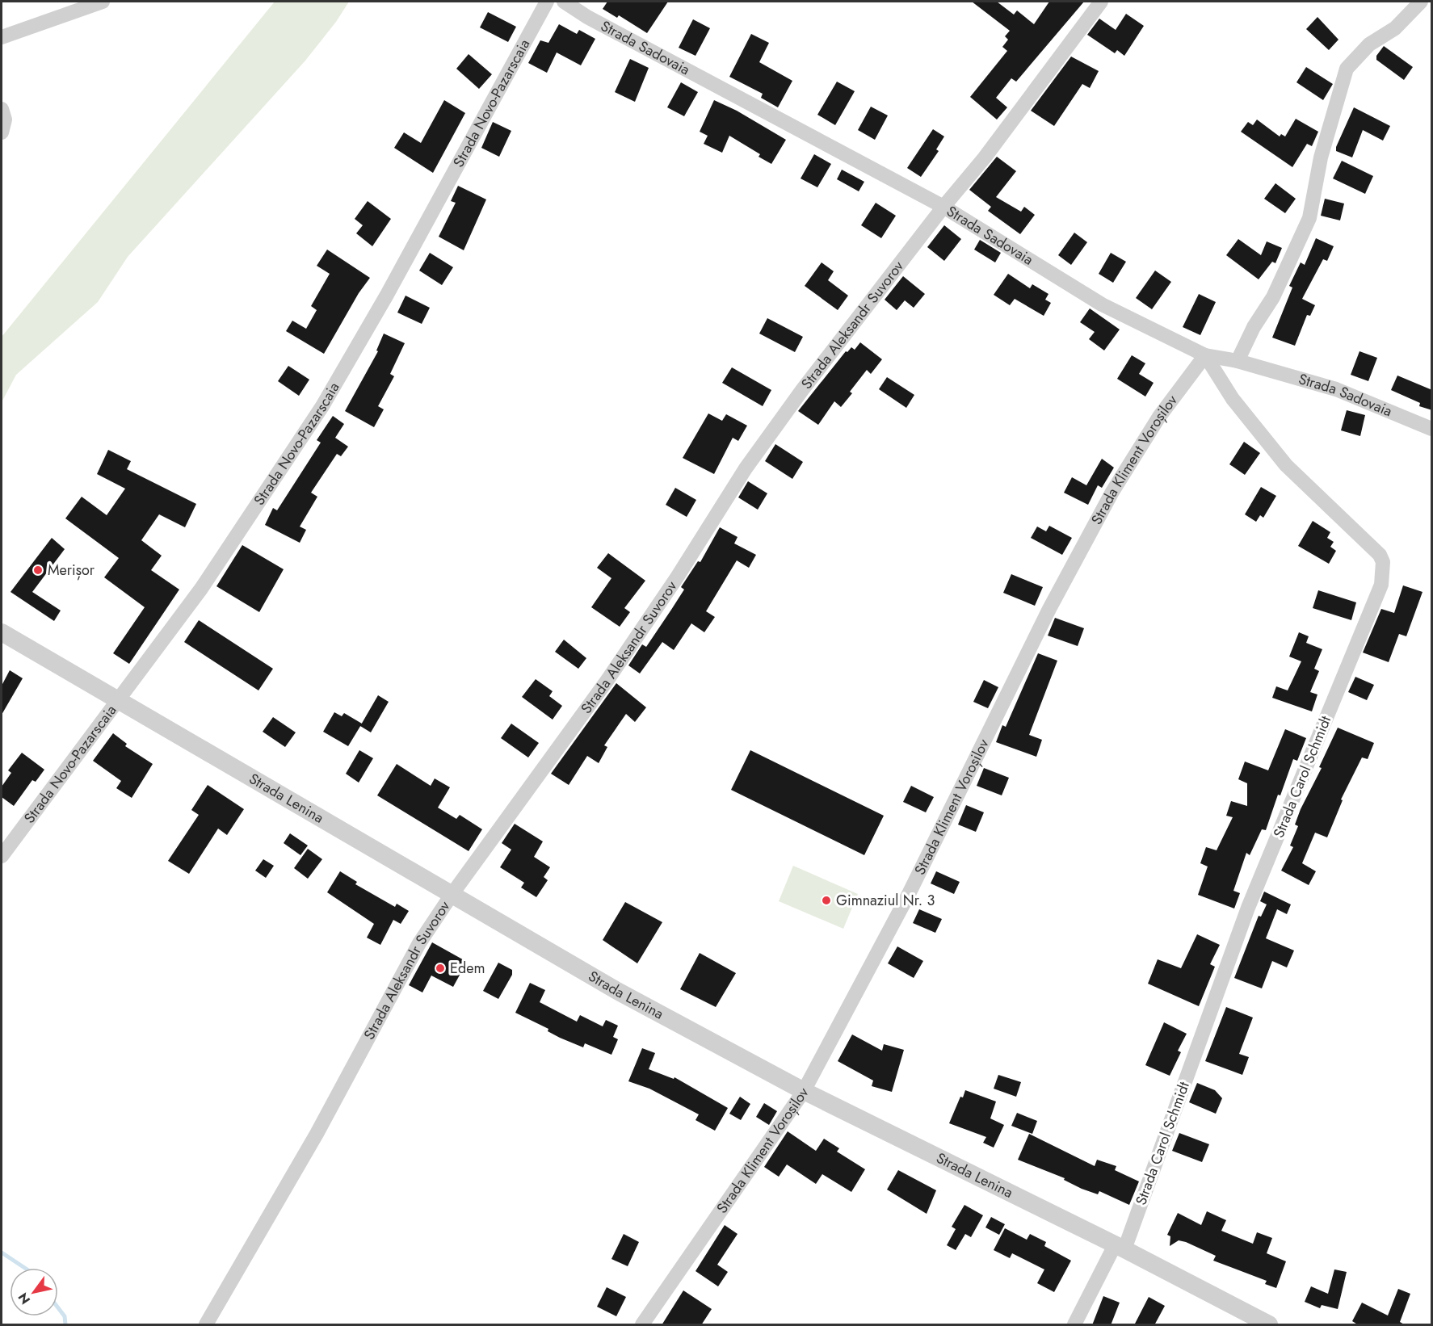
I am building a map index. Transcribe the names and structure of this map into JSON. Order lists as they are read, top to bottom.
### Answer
{
  "streets": {
    "street": [
      "Strada Sadovaia",
      "Strada Novo-Pazarscaia",
      "Strada Aleksandr Suvorov",
      "Strada Kliment Voroșilov",
      "Strada Carol Schmidt",
      "Strada Lenina"
    ]
  },
  "crossings": [
    ["Strada Sadovaia", "Strada Aleksandr Suvorov"],
    ["Strada Sadovaia", "Strada Kliment Voroșilov"],
    ["Strada Sadovaia", "Strada Carol Schmidt"],
    ["Strada Novo-Pazarscaia", "Strada Lenina"],
    ["Strada Aleksandr Suvorov", "Strada Lenina"],
    ["Strada Kliment Voroșilov", "Strada Carol Schmidt"],
    ["Strada Kliment Voroșilov", "Strada Lenina"],
    ["Strada Carol Schmidt", "Strada Lenina"]
  ],
  "places": ["Merișor", "Gimnaziul Nr. 3", "Edem"],
  "north": "bottom left"
}
